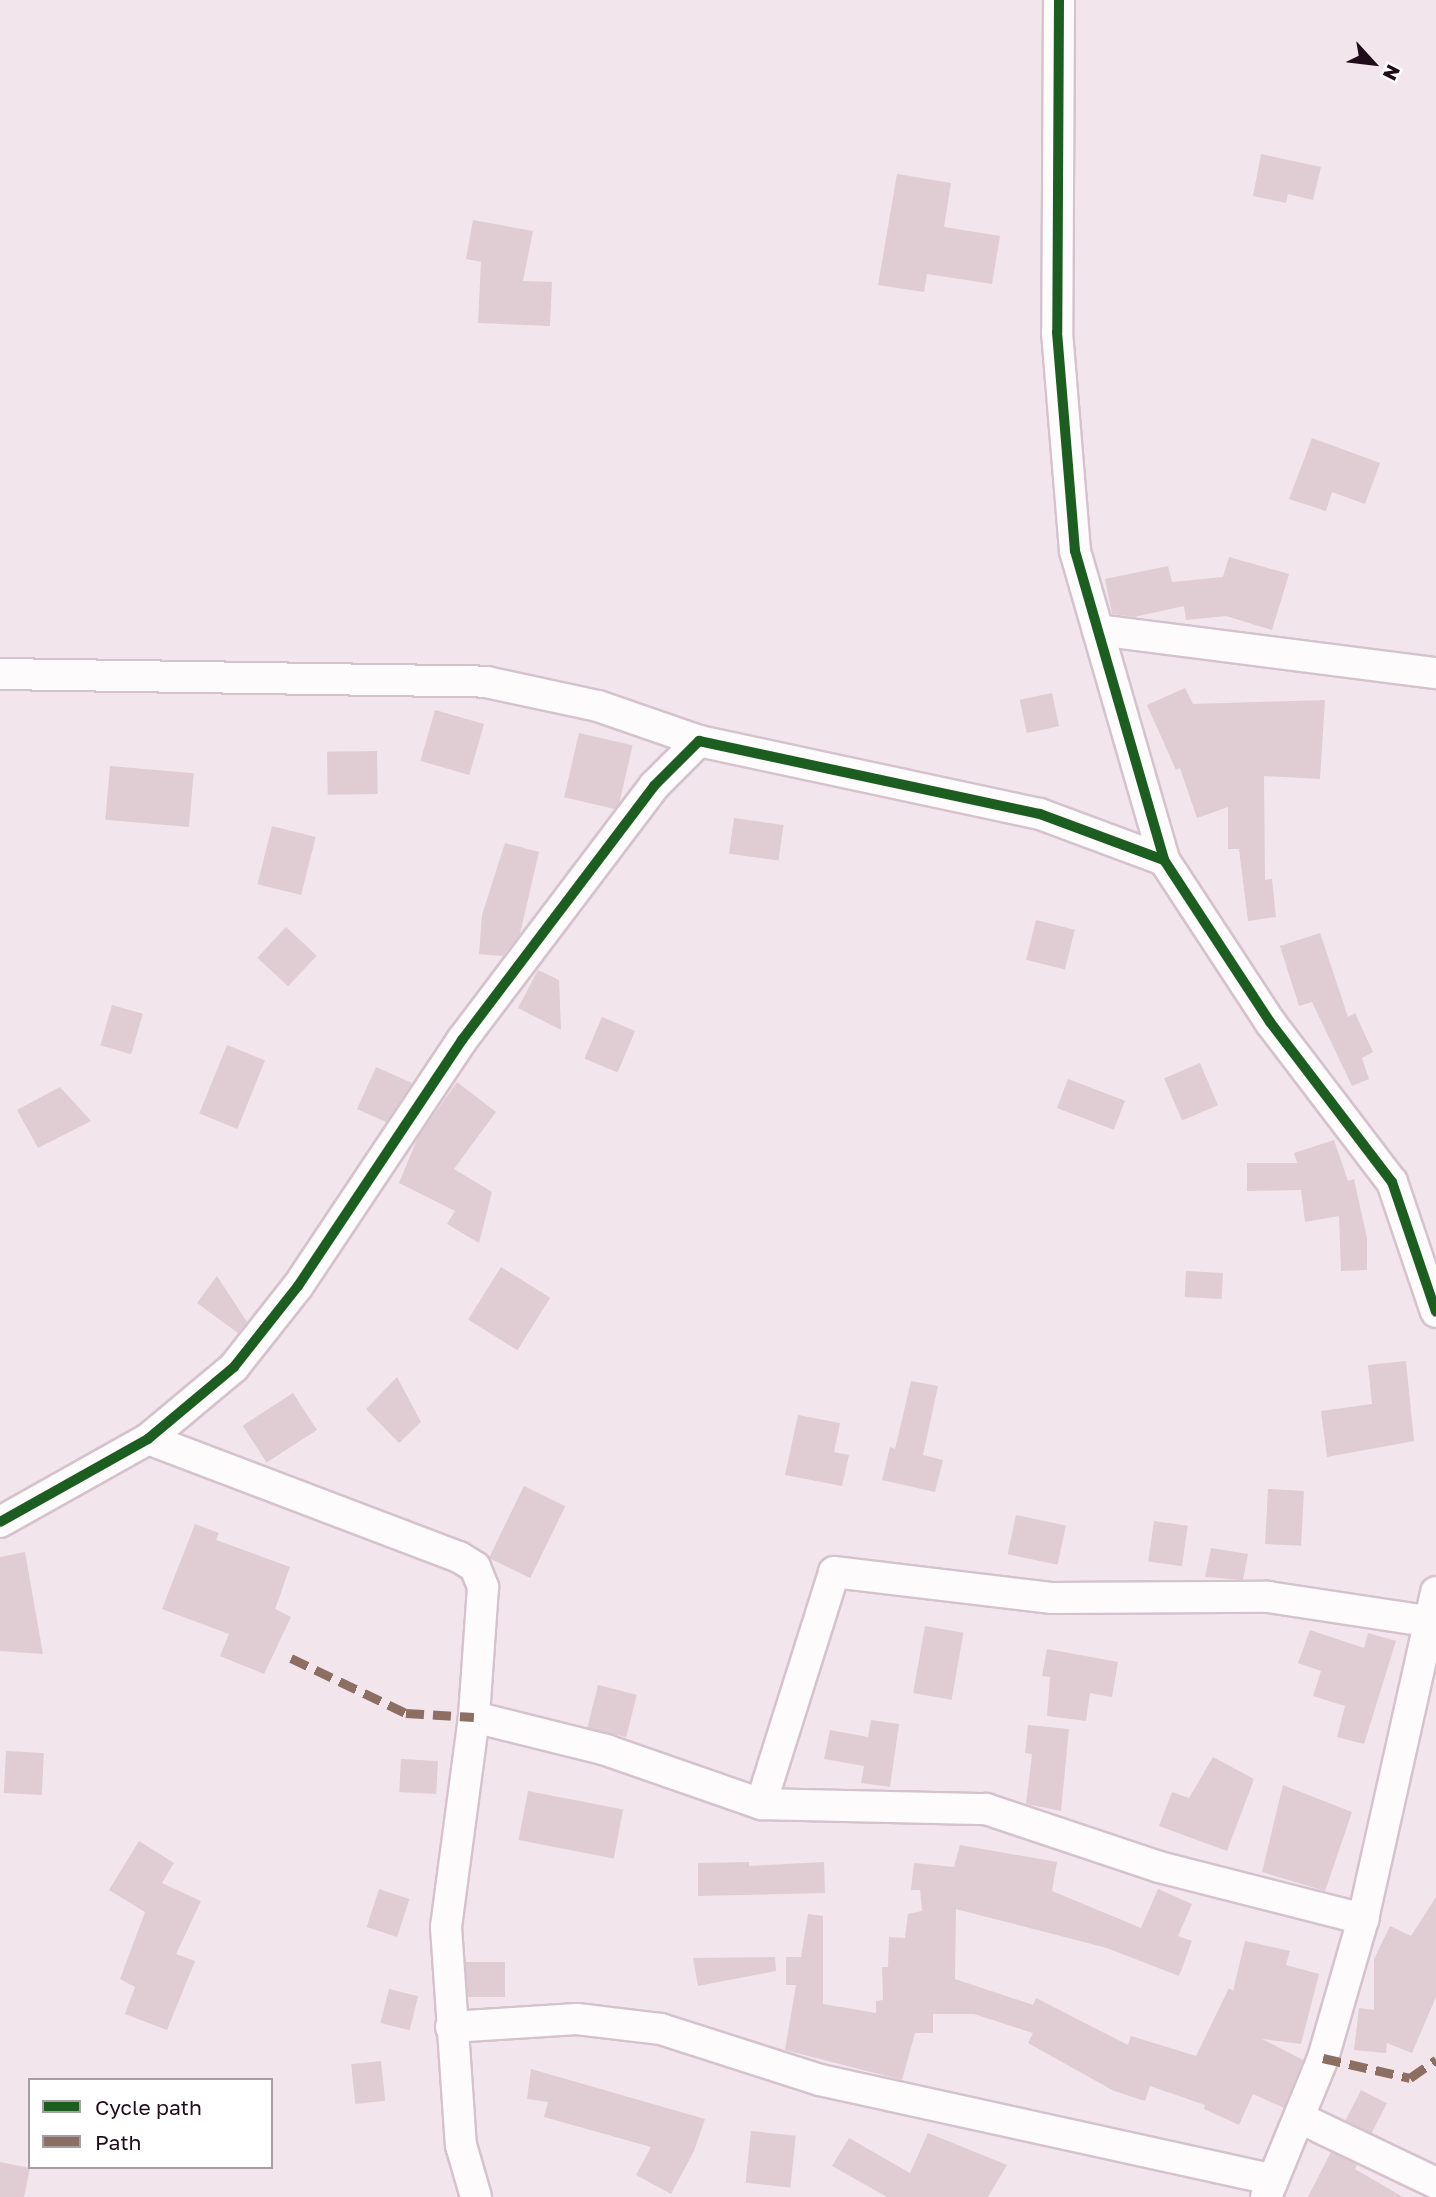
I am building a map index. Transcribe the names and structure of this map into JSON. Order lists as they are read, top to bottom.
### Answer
{
  "legend": ["Cycle path", "Path"],
  "north": "bottom right"
}
